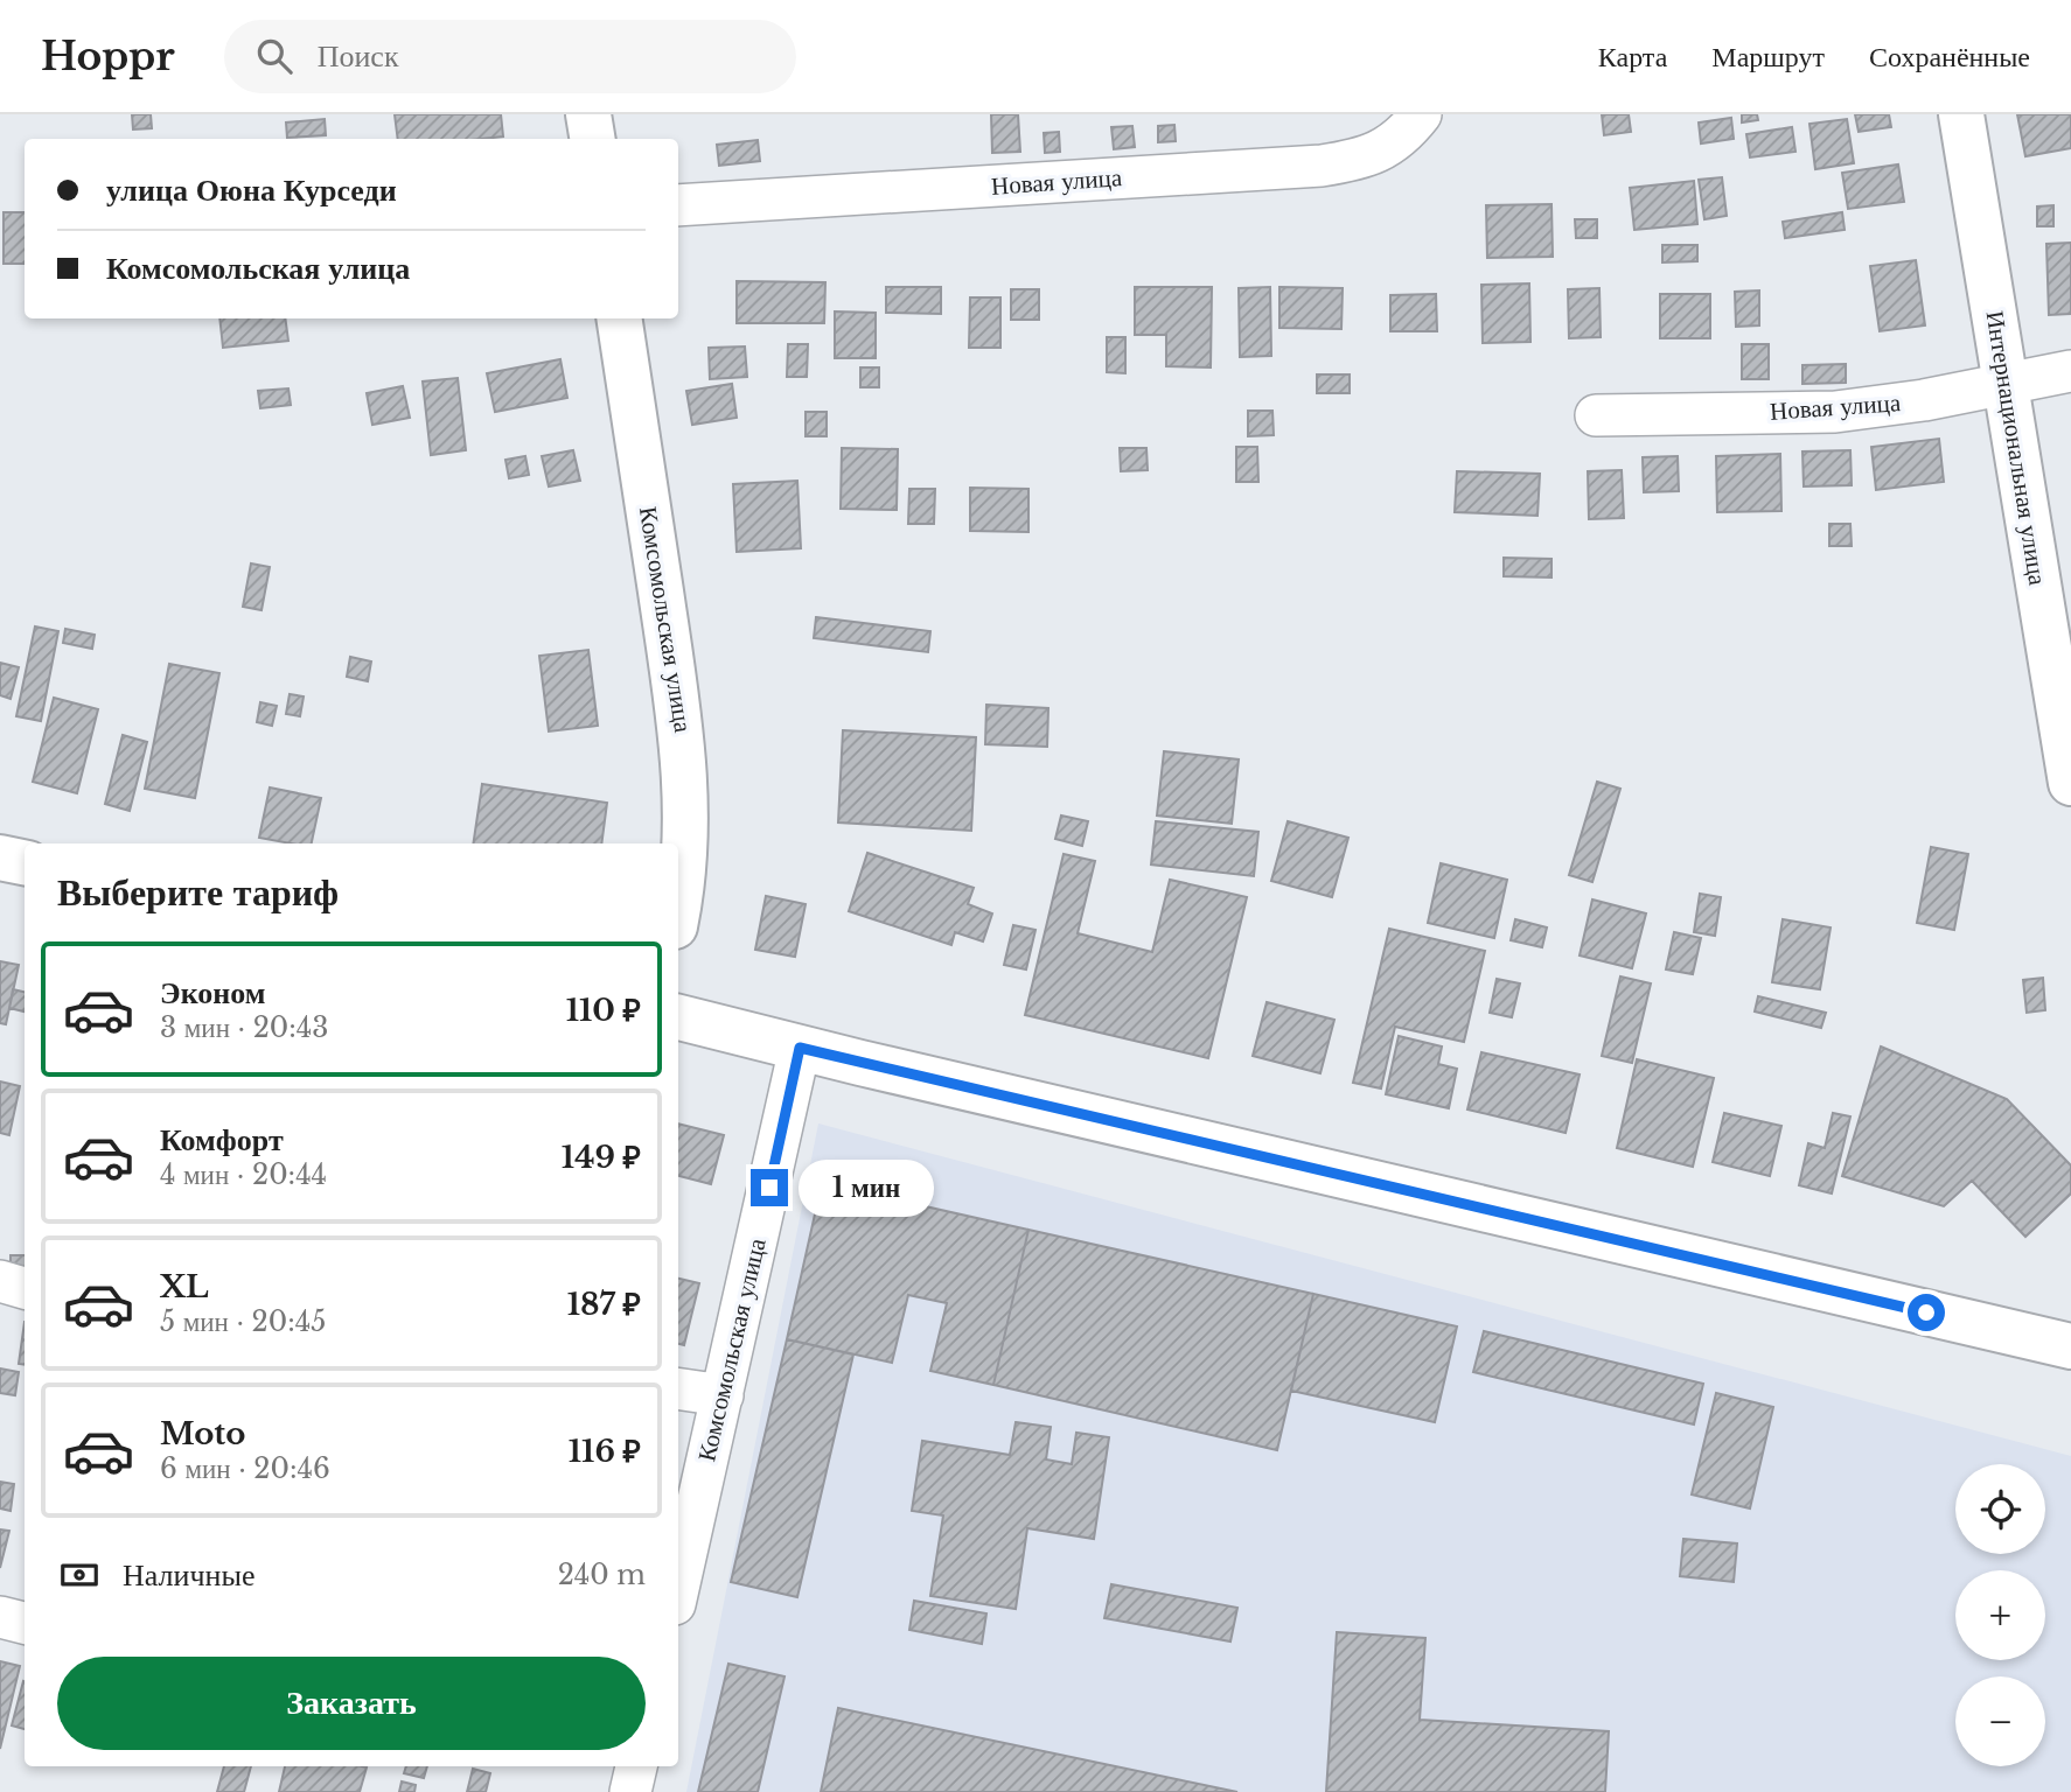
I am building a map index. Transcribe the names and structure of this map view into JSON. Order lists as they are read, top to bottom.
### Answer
{
  "streets": {
    "street": ["Новая улица", "Интернациональная улица", "Комсомольская улица"]
  },
  "crossings": [
    ["Новая улица", "Интернациональная улица"]
  ],
  "page": {
    "header": "Hoppr",
    "search": "Поиск",
    "nav": ["Карта", "Маршрут", "Сохранённые"],
    "banner": ["улица Оюна Курседи", "Комсомольская улица"],
    "heading": "Выберите тариф",
    "list": [
      {
        "name": "Эконом",
        "note": "3 мин · 20:43",
        "value": "110 ₽"
      },
      {
        "name": "Комфорт",
        "note": "4 мин · 20:44",
        "value": "149 ₽"
      },
      {
        "name": "XL",
        "note": "5 мин · 20:45",
        "value": "187 ₽"
      },
      {
        "name": "Moto",
        "note": "6 мин · 20:46",
        "value": "116 ₽"
      }
    ],
    "bubble": "1 мин",
    "map_buttons": ["+", "−"],
    "pay": ["Наличные", "240 m"],
    "buttons": "Заказать"
  }
}
